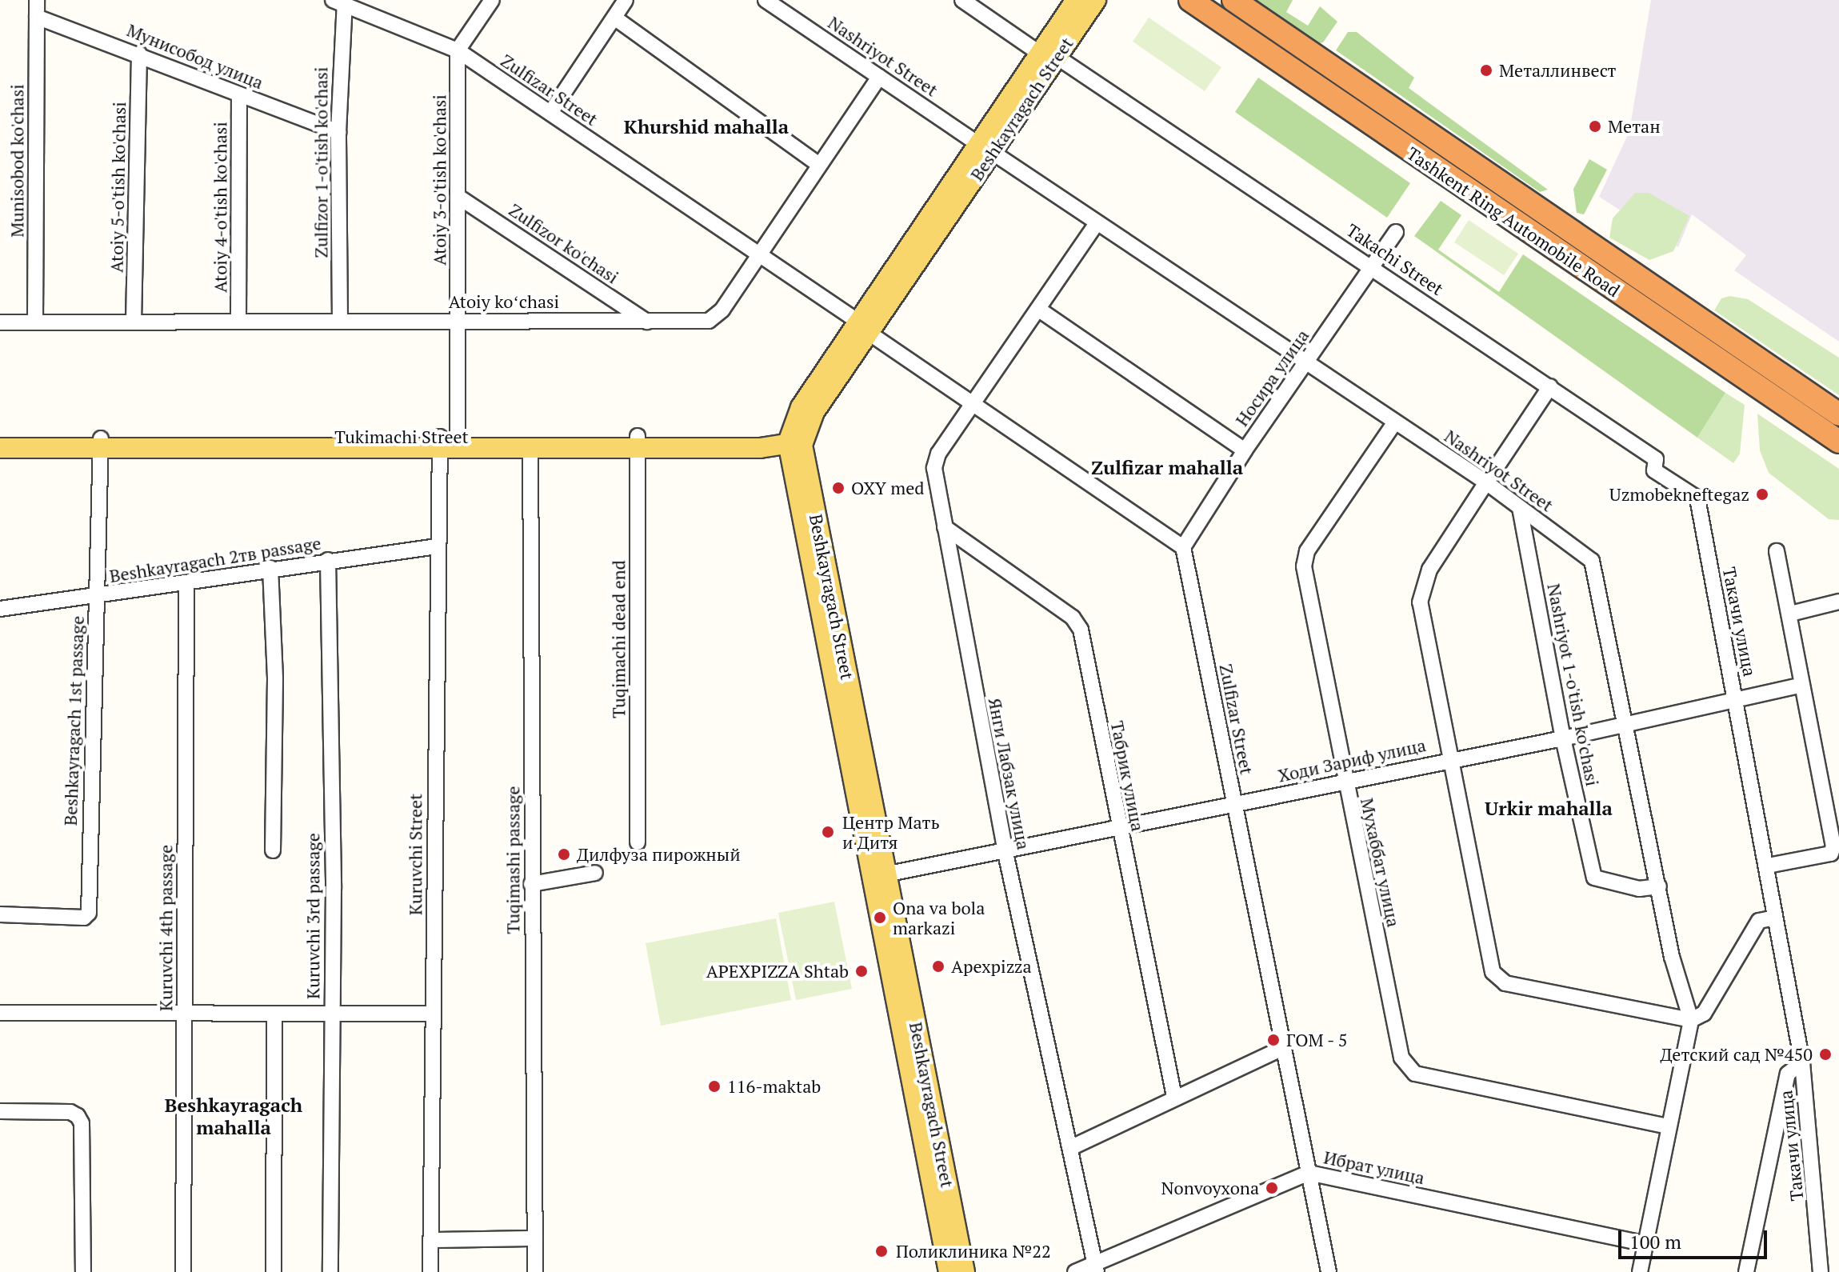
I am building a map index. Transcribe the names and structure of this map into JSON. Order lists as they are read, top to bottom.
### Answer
{
  "streets": {
    "highway": ["Tashkent Ring Automobile Road"],
    "main road": ["Beshkayragach Street", "Tukimachi Street"],
    "street": [
      "Мунисобод улица",
      "Nashriyot Street",
      "Zulfizar Street",
      "Munisobod ko'chasi",
      "Zulfizor 1-o'tish ko'chasi",
      "Atoiy 3-o'tish ko'chasi",
      "Atoiy 5-o'tish ko'chasi",
      "Atoiy 4-o'tish ko'chasi",
      "Zulfizor ko'chasi",
      "Takachi Street",
      "Atoiy koʻchasi",
      "Носира улица",
      "Beshkayragach 2тв passage",
      "Такачи улица",
      "Tuqimachi dead end",
      "Nashriyot 1-o'tish ko'chasi",
      "Beshkayragach 1st passage",
      "Ходи Зариф улица",
      "Янги Лабзак улица",
      "Табрик улица",
      "Kuruvchi Street",
      "Tuqimashi passage",
      "Мухаббат улица",
      "Kuruvchi 3rd passage",
      "Kuruvchi 4th passage",
      "Ибрат улица"
    ]
  },
  "crossings": [
    ["Мунисобод улица", "Munisobod ko'chasi"],
    ["Мунисобод улица", "Zulfizor 1-o'tish ko'chasi"],
    ["Мунисобод улица", "Atoiy 5-o'tish ko'chasi"],
    ["Мунисобод улица", "Atoiy 4-o'tish ko'chasi"],
    ["Nashriyot Street", "Beshkayragach Street"],
    ["Nashriyot Street", "Atoiy koʻchasi"],
    ["Nashriyot Street", "Носира улица"],
    ["Nashriyot Street", "Nashriyot 1-o'tish ko'chasi"],
    ["Nashriyot Street", "Ходи Зариф улица"],
    ["Nashriyot Street", "Янги Лабзак улица"],
    ["Nashriyot Street", "Мухаббат улица"],
    ["Zulfizar Street", "Beshkayragach Street"],
    ["Zulfizar Street", "Zulfizor 1-o'tish ko'chasi"],
    ["Zulfizar Street", "Atoiy 3-o'tish ko'chasi"],
    ["Zulfizar Street", "Atoiy koʻchasi"],
    ["Zulfizar Street", "Носира улица"],
    ["Zulfizar Street", "Ходи Зариф улица"],
    ["Zulfizar Street", "Янги Лабзак улица"],
    ["Zulfizar Street", "Ибрат улица"],
    ["Beshkayragach Street", "Takachi Street"],
    ["Beshkayragach Street", "Tukimachi Street"],
    ["Beshkayragach Street", "Ходи Зариф улица"],
    ["Munisobod ko'chasi", "Atoiy koʻchasi"],
    ["Zulfizor 1-o'tish ko'chasi", "Atoiy koʻchasi"],
    ["Atoiy 3-o'tish ko'chasi", "Zulfizor ko'chasi"],
    ["Atoiy 3-o'tish ko'chasi", "Atoiy koʻchasi"],
    ["Atoiy 3-o'tish ko'chasi", "Tukimachi Street"],
    ["Atoiy 3-o'tish ko'chasi", "Kuruvchi Street"],
    ["Atoiy 5-o'tish ko'chasi", "Atoiy koʻchasi"],
    ["Atoiy 4-o'tish ko'chasi", "Atoiy koʻchasi"],
    ["Zulfizor ko'chasi", "Atoiy koʻchasi"],
    ["Takachi Street", "Носира улица"],
    ["Takachi Street", "Такачи улица"],
    ["Tukimachi Street", "Tuqimachi dead end"],
    ["Tukimachi Street", "Beshkayragach 1st passage"],
    ["Tukimachi Street", "Kuruvchi Street"],
    ["Tukimachi Street", "Tuqimashi passage"],
    ["Beshkayragach 2тв passage", "Beshkayragach 1st passage"],
    ["Beshkayragach 2тв passage", "Kuruvchi Street"],
    ["Beshkayragach 2тв passage", "Kuruvchi 3rd passage"],
    ["Beshkayragach 2тв passage", "Kuruvchi 4th passage"],
    ["Такачи улица", "Ходи Зариф улица"],
    ["Nashriyot 1-o'tish ko'chasi", "Ходи Зариф улица"],
    ["Ходи Зариф улица", "Янги Лабзак улица"],
    ["Ходи Зариф улица", "Табрик улица"],
    ["Ходи Зариф улица", "Мухаббат улица"],
    ["Янги Лабзак улица", "Табрик улица"],
    ["Янги Лабзак улица", "Ибрат улица"]
  ],
  "districts": [
    "Khurshid mahalla",
    "Zulfizar mahalla",
    "Urkir mahalla",
    "Beshkayragach mahalla"
  ],
  "places": [
    "Металлинвест",
    "Метан",
    "OXY med",
    "Uzmobekneftegaz",
    "Центр Мать и Дитя",
    "Дилфуза пирожный",
    "Ona va bola markazi",
    "Apexpizza",
    "APEXPIZZA Shtab",
    "ГОМ - 5",
    "Детский сад №450",
    "116-maktab",
    "Nonvoyxona",
    "Поликлиника №22"
  ],
  "scale_bar": "100 m"
}
